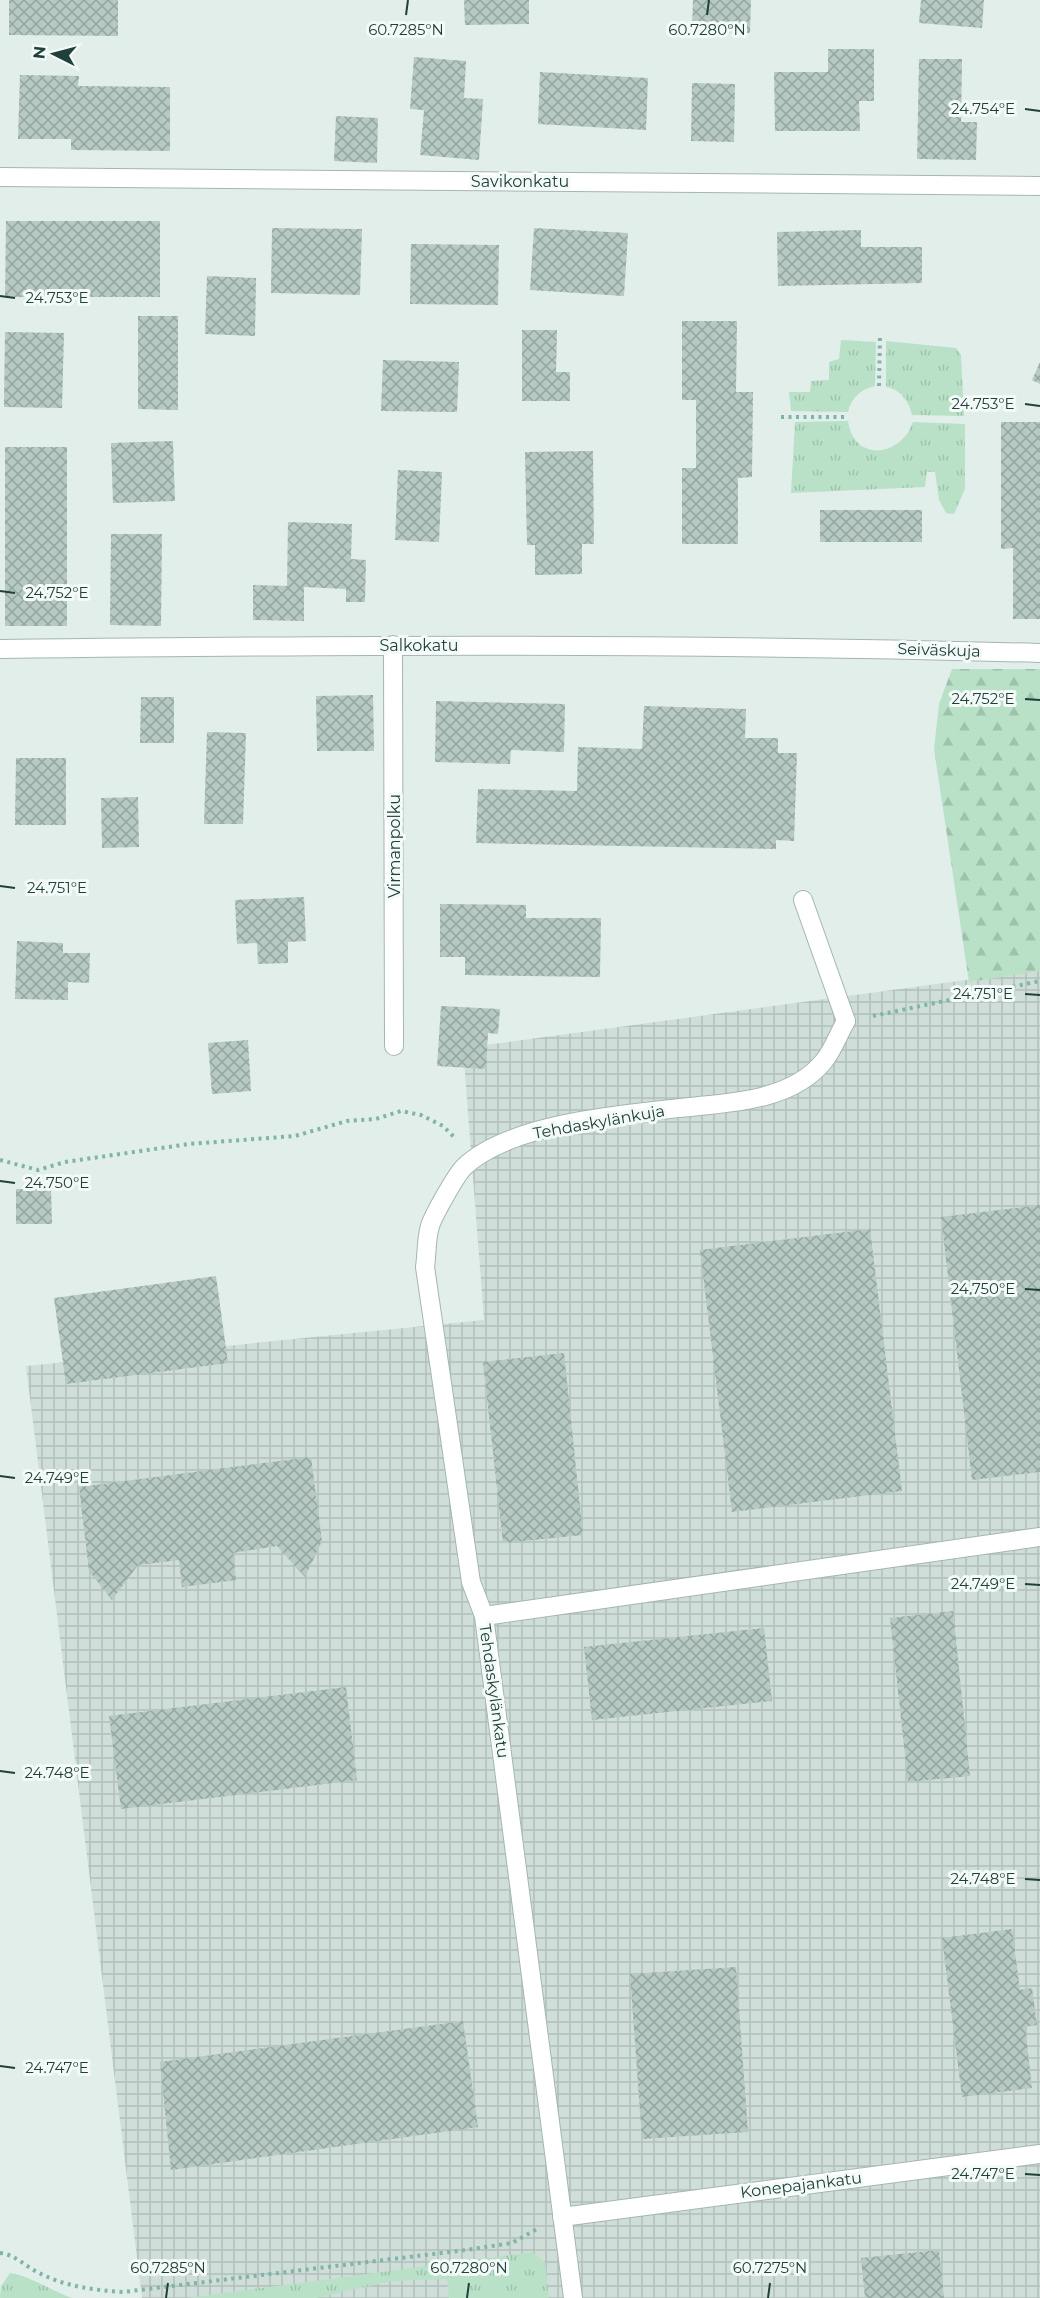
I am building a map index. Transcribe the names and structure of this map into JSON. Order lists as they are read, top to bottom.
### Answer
{
  "streets": {
    "street": [
      "Savikonkatu",
      "Salkokatu",
      "Seiväskuja",
      "Virmanpolku",
      "Tehdaskylänkuja",
      "Tehdaskylänkatu",
      "Konepajankatu"
    ]
  },
  "crossings": [
    ["Salkokatu", "Seiväskuja"],
    ["Salkokatu", "Virmanpolku"],
    ["Tehdaskylänkuja", "Tehdaskylänkatu"],
    ["Tehdaskylänkatu", "Konepajankatu"]
  ],
  "north": "left",
  "coordinates": [
    "60.7285°N",
    "60.7280°N",
    "24.754°E",
    "24.753°E",
    "24.752°E",
    "24.751°E",
    "24.750°E",
    "24.749°E",
    "24.748°E",
    "24.747°E",
    "60.7275°N"
  ]
}
